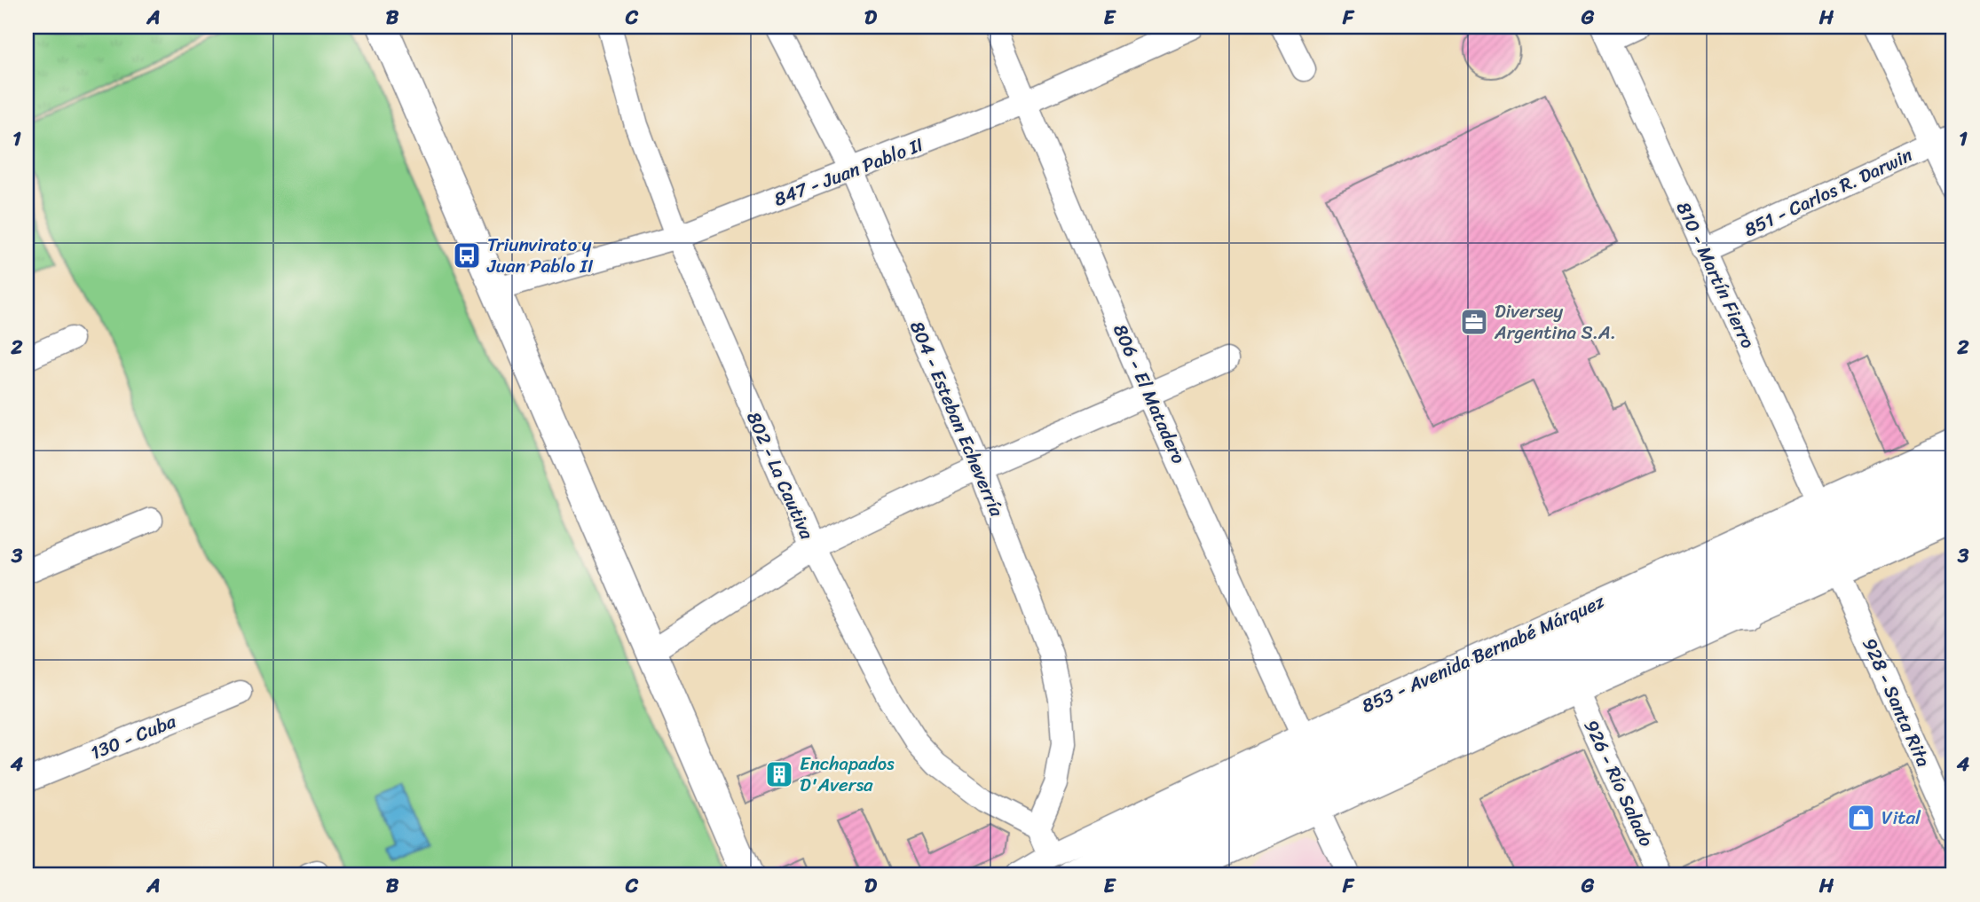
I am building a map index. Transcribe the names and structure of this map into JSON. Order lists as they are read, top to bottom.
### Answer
{
  "streets": {
    "main road": ["853 - Avenida Bernabé Márquez"],
    "street": [
      "847 - Juan Pablo II",
      "851 - Carlos R. Darwin",
      "810 - Martín Fierro",
      "806 - El Matadero",
      "804 - Esteban Echeverría",
      "802 - La Cautiva",
      "928 - Santa Rita",
      "130 - Cuba",
      "926 - Río Salado"
    ]
  },
  "crossings": [
    ["847 - Juan Pablo II", "806 - El Matadero"],
    ["847 - Juan Pablo II", "804 - Esteban Echeverría"],
    ["847 - Juan Pablo II", "802 - La Cautiva"],
    ["851 - Carlos R. Darwin", "810 - Martín Fierro"],
    ["810 - Martín Fierro", "853 - Avenida Bernabé Márquez"],
    ["806 - El Matadero", "853 - Avenida Bernabé Márquez"],
    ["804 - Esteban Echeverría", "802 - La Cautiva"]
  ],
  "places": {
    "bus stop": ["Triunvirato y Juan Pablo II"],
    "office": ["Diversey Argentina S.A."],
    "building": ["Enchapados D'Aversa"],
    "shop": ["Vital"]
  },
  "grid": {
    "columns": [
      "A",
      "B",
      "C",
      "D",
      "E",
      "F",
      "G",
      "H"
    ],
    "rows": [
      "1",
      "2",
      "3",
      "4"
    ]
  }
}
